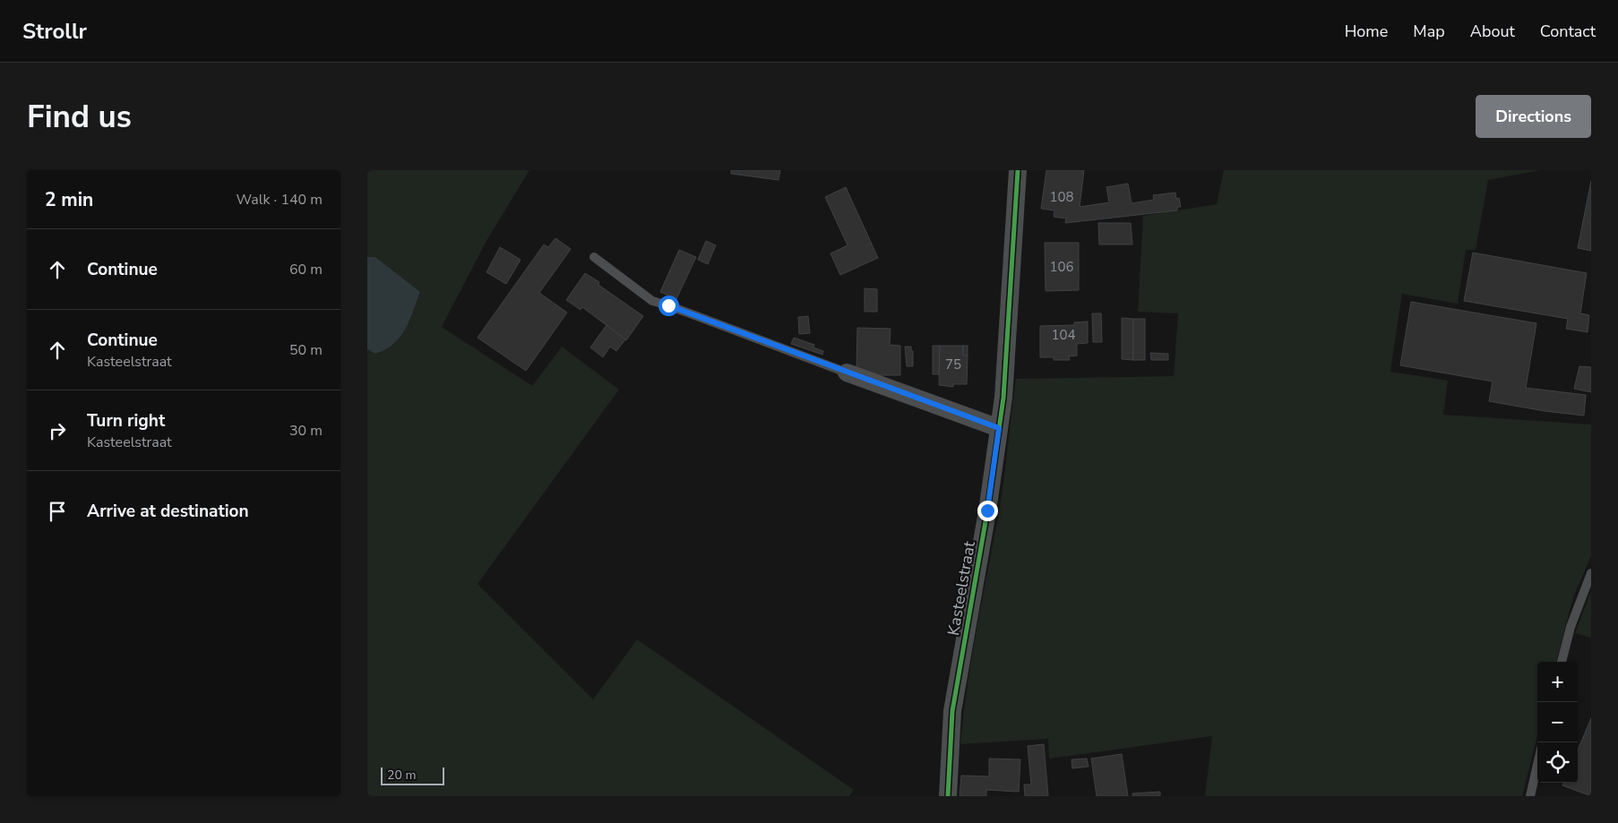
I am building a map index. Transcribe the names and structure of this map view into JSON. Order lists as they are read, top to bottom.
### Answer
{
  "streets": {
    "street": ["Kasteelstraat"]
  },
  "house_numbers": [
    "108",
    "106",
    "104",
    "75"
  ],
  "scale_bar": "20 m",
  "page": {
    "header": "Strollr",
    "nav": [
      "Home",
      "Map",
      "About",
      "Contact"
    ],
    "buttons": "Directions",
    "title": "Find us",
    "heading": ["2 min", "Walk · 140 m"],
    "list": [
      ["Continue", "60 m"],
      ["Continue", "Kasteelstraat", "50 m"],
      ["Turn right", "Kasteelstraat", "30 m"],
      "Arrive at destination"
    ],
    "map_buttons": ["+", "−"],
    "scale": "20 m"
  }
}
